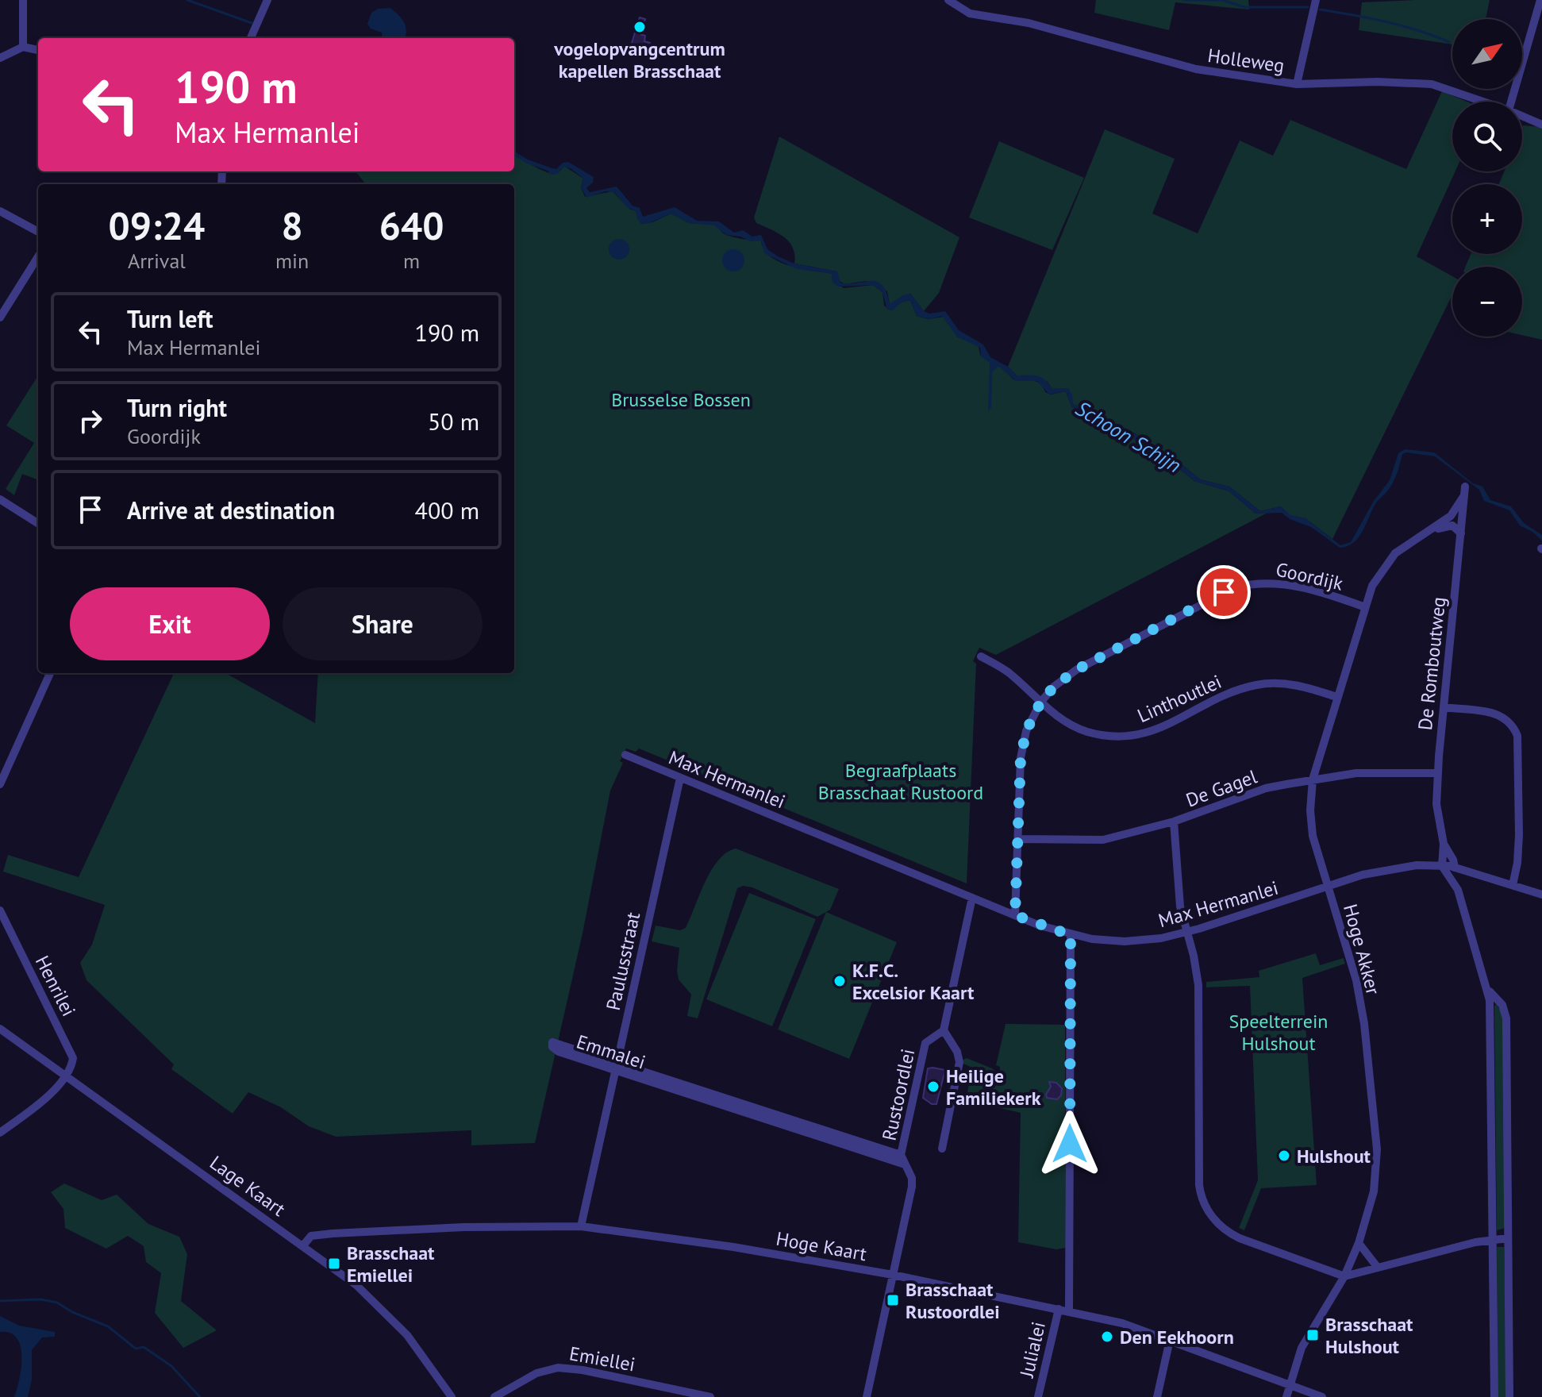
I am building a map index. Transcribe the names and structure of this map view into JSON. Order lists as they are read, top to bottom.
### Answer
{
  "streets": {
    "street": [
      "Holleweg",
      "Goordijk",
      "De Romboutweg",
      "Linthoutlei",
      "Max Hermanlei",
      "De Gagel",
      "Hoge Akker",
      "Paulusstraat",
      "Henrilei",
      "Emmalei",
      "Rustoordlei",
      "Lage Kaart",
      "Hoge Kaart",
      "Julialei",
      "Emiellei"
    ]
  },
  "crossings": [
    ["Goordijk", "Linthoutlei"],
    ["Goordijk", "Max Hermanlei"],
    ["Goordijk", "De Gagel"],
    ["Goordijk", "Hoge Akker"],
    ["De Romboutweg", "Max Hermanlei"],
    ["De Romboutweg", "De Gagel"],
    ["De Romboutweg", "Hoge Akker"],
    ["Linthoutlei", "Hoge Akker"],
    ["Max Hermanlei", "Hoge Akker"],
    ["Max Hermanlei", "Paulusstraat"],
    ["De Gagel", "Hoge Akker"],
    ["Hoge Akker", "Hoge Kaart"],
    ["Paulusstraat", "Emmalei"],
    ["Paulusstraat", "Hoge Kaart"],
    ["Henrilei", "Lage Kaart"],
    ["Emmalei", "Rustoordlei"],
    ["Rustoordlei", "Hoge Kaart"],
    ["Lage Kaart", "Hoge Kaart"],
    ["Hoge Kaart", "Julialei"]
  ],
  "water": ["Schoon Schijn"],
  "parks": ["Brusselse Bossen", "Begraafplaats Brasschaat Rustoord", "Speelterrein Hulshout"],
  "places": {
    "other": [
      "vogelopvangcentrum kapellen Brasschaat",
      "K.F.C. Excelsior Kaart",
      "Heilige Familiekerk",
      "Hulshout",
      "Den Eekhoorn"
    ],
    "transit": ["Brasschaat Emiellei", "Brasschaat Rustoordlei", "Brasschaat Hulshout"]
  },
  "north": "top right",
  "page": {
    "map_buttons": ["+", "−"],
    "turn": ["190 m", "Max Hermanlei"],
    "eta": [
      "09:24",
      "Arrival",
      "8",
      "min",
      "640",
      "m"
    ],
    "list": [
      {
        "name": "Turn left",
        "note": "Max Hermanlei",
        "value": "190 m"
      },
      {
        "name": "Turn right",
        "note": "Goordijk",
        "value": "50 m"
      },
      {
        "name": "Arrive at destination",
        "value": "400 m"
      }
    ],
    "buttons": ["Exit", "Share"]
  }
}
